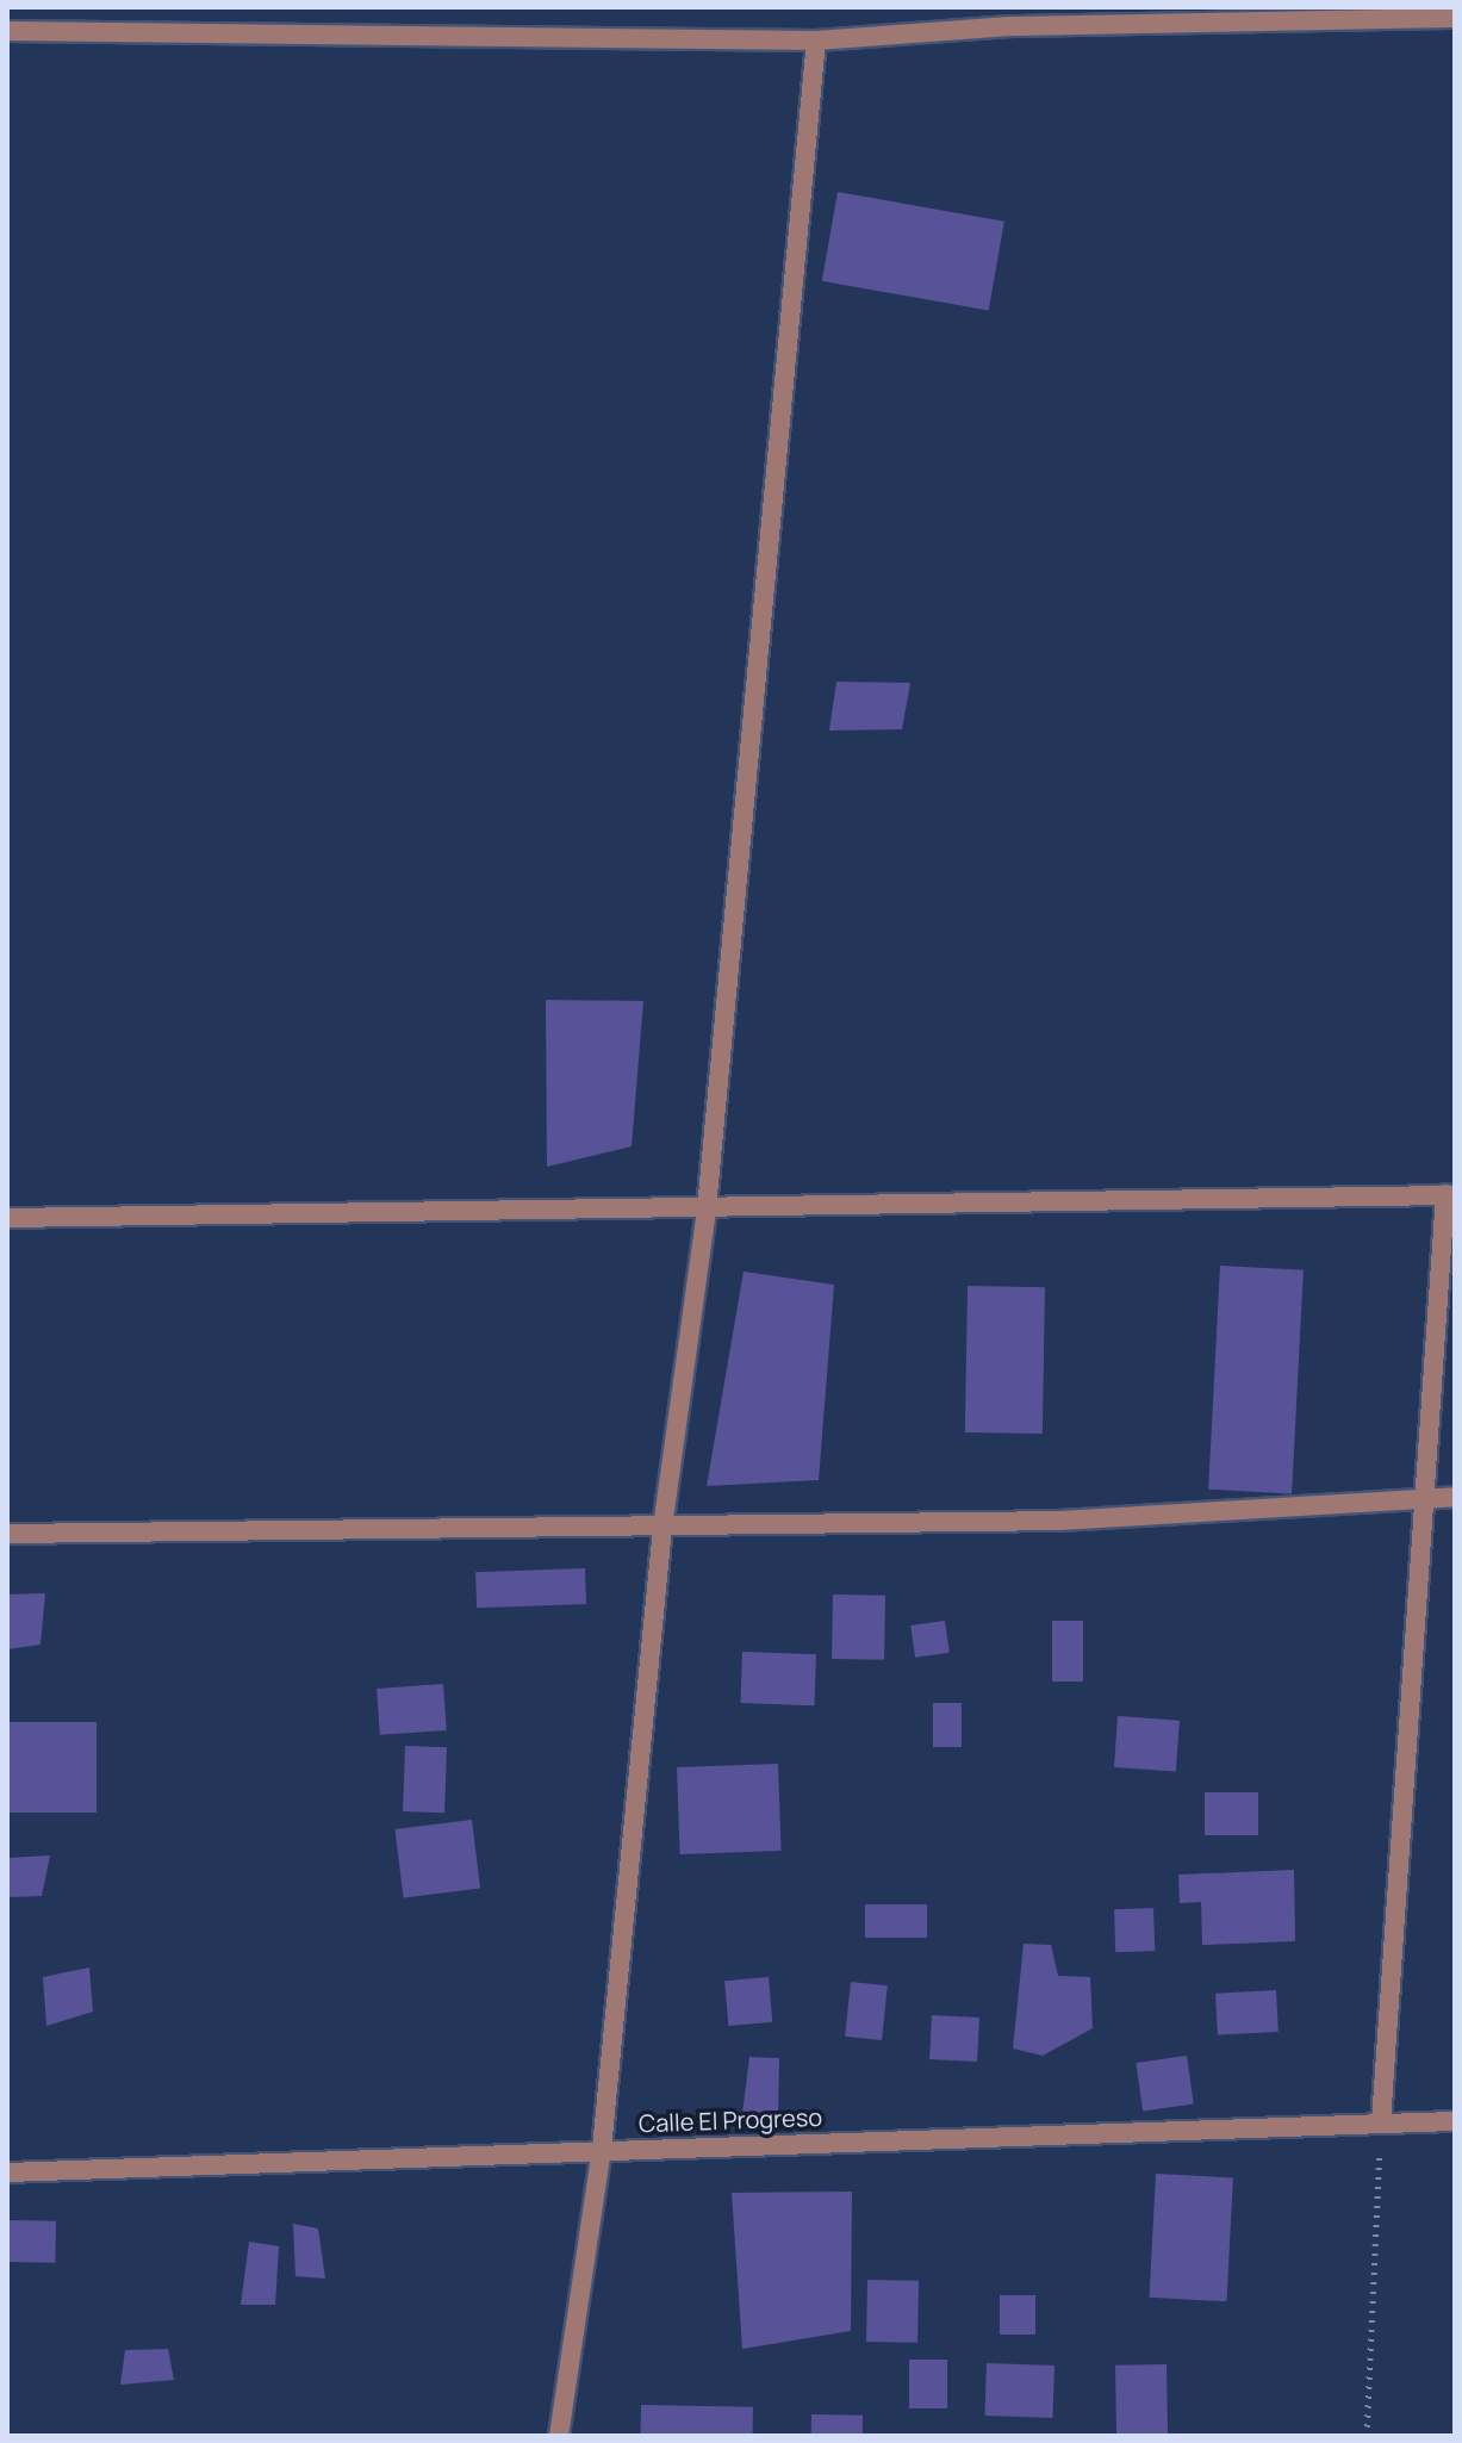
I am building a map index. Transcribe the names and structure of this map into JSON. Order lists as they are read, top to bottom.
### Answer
{
  "streets": {
    "street": ["Calle El Progreso"]
  }
}
